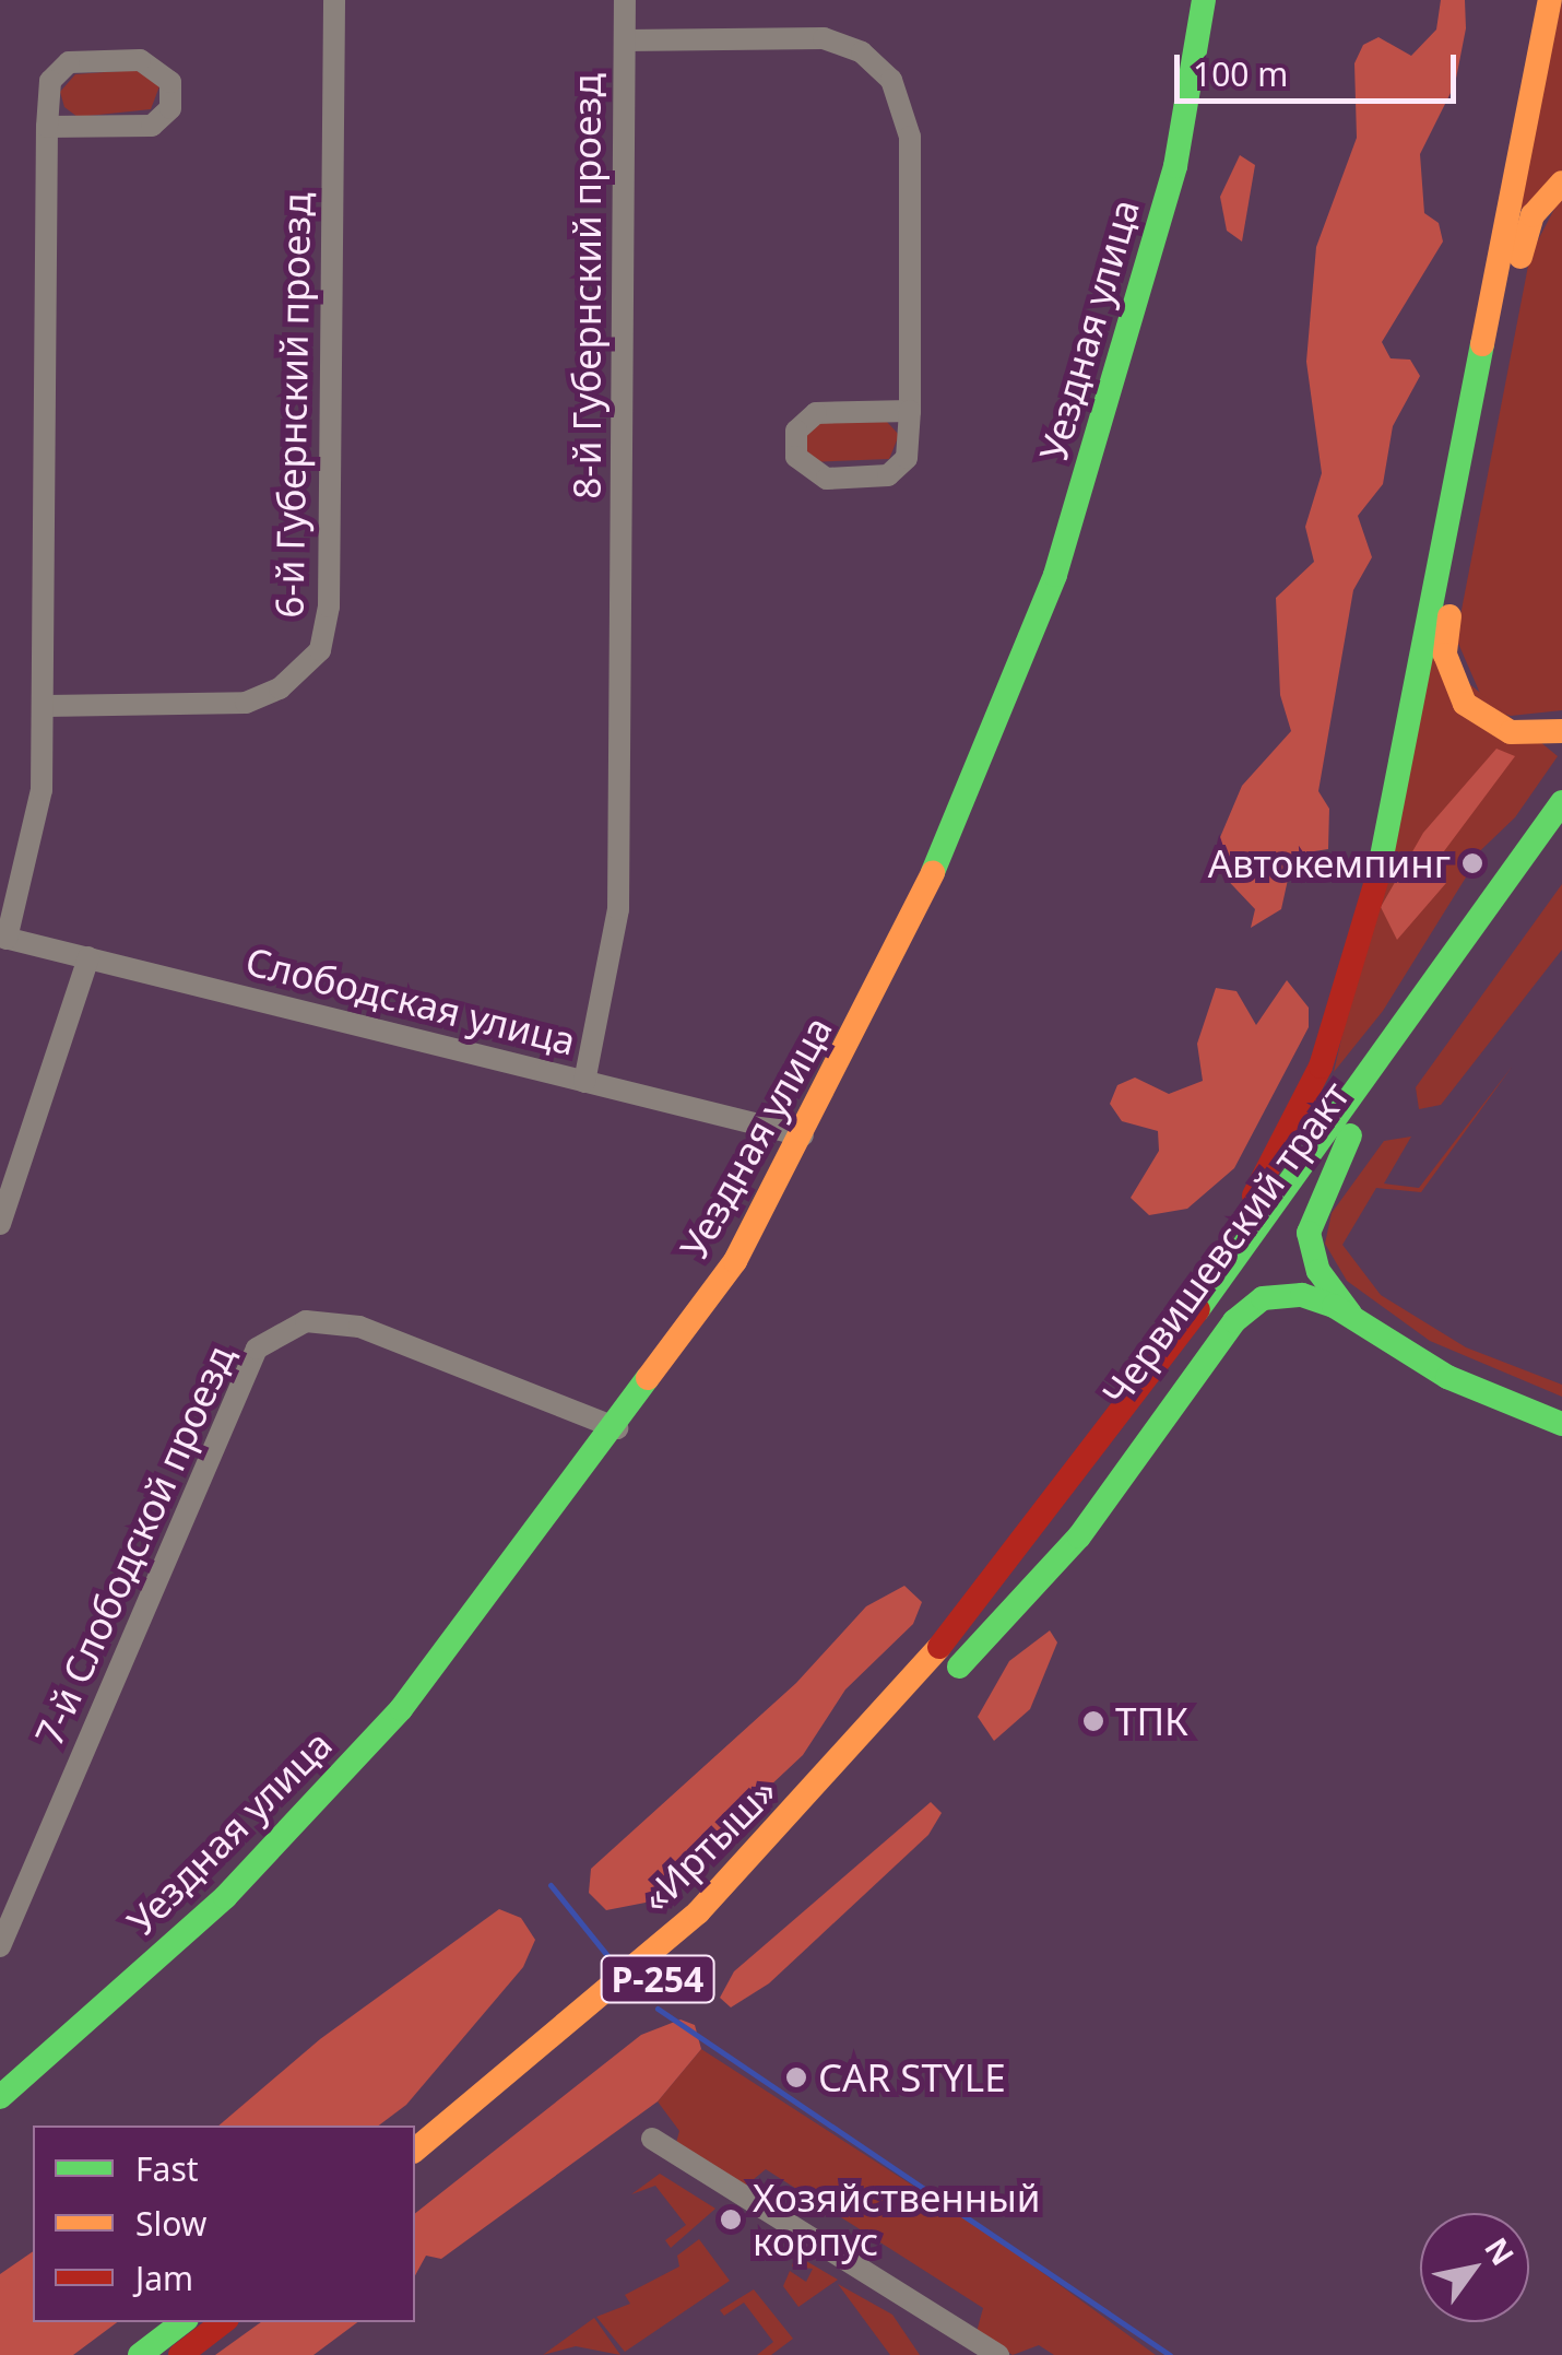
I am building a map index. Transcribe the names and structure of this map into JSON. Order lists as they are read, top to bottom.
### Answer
{
  "streets": {
    "main road": [
      "Уездная улица",
      "Червишевский тракт",
      "«Иртыш»",
      "Р-254"
    ],
    "street": [
      "8-й Губернский проезд",
      "6-й Губернский проезд",
      "Слободская улица",
      "7-й Слободской проезд"
    ]
  },
  "crossings": [
    ["8-й Губернский проезд", "Слободская улица"],
    ["Уездная улица", "Слободская улица"],
    ["Уездная улица", "7-й Слободской проезд"],
    ["Червишевский тракт", "«Иртыш»"]
  ],
  "places": [
    "Автокемпинг",
    "ТПК",
    "CAR STYLE",
    "Хозяйственный корпус"
  ],
  "legend": ["Fast", "Slow", "Jam"],
  "scale_bar": "100 m",
  "north": "top right"
}
